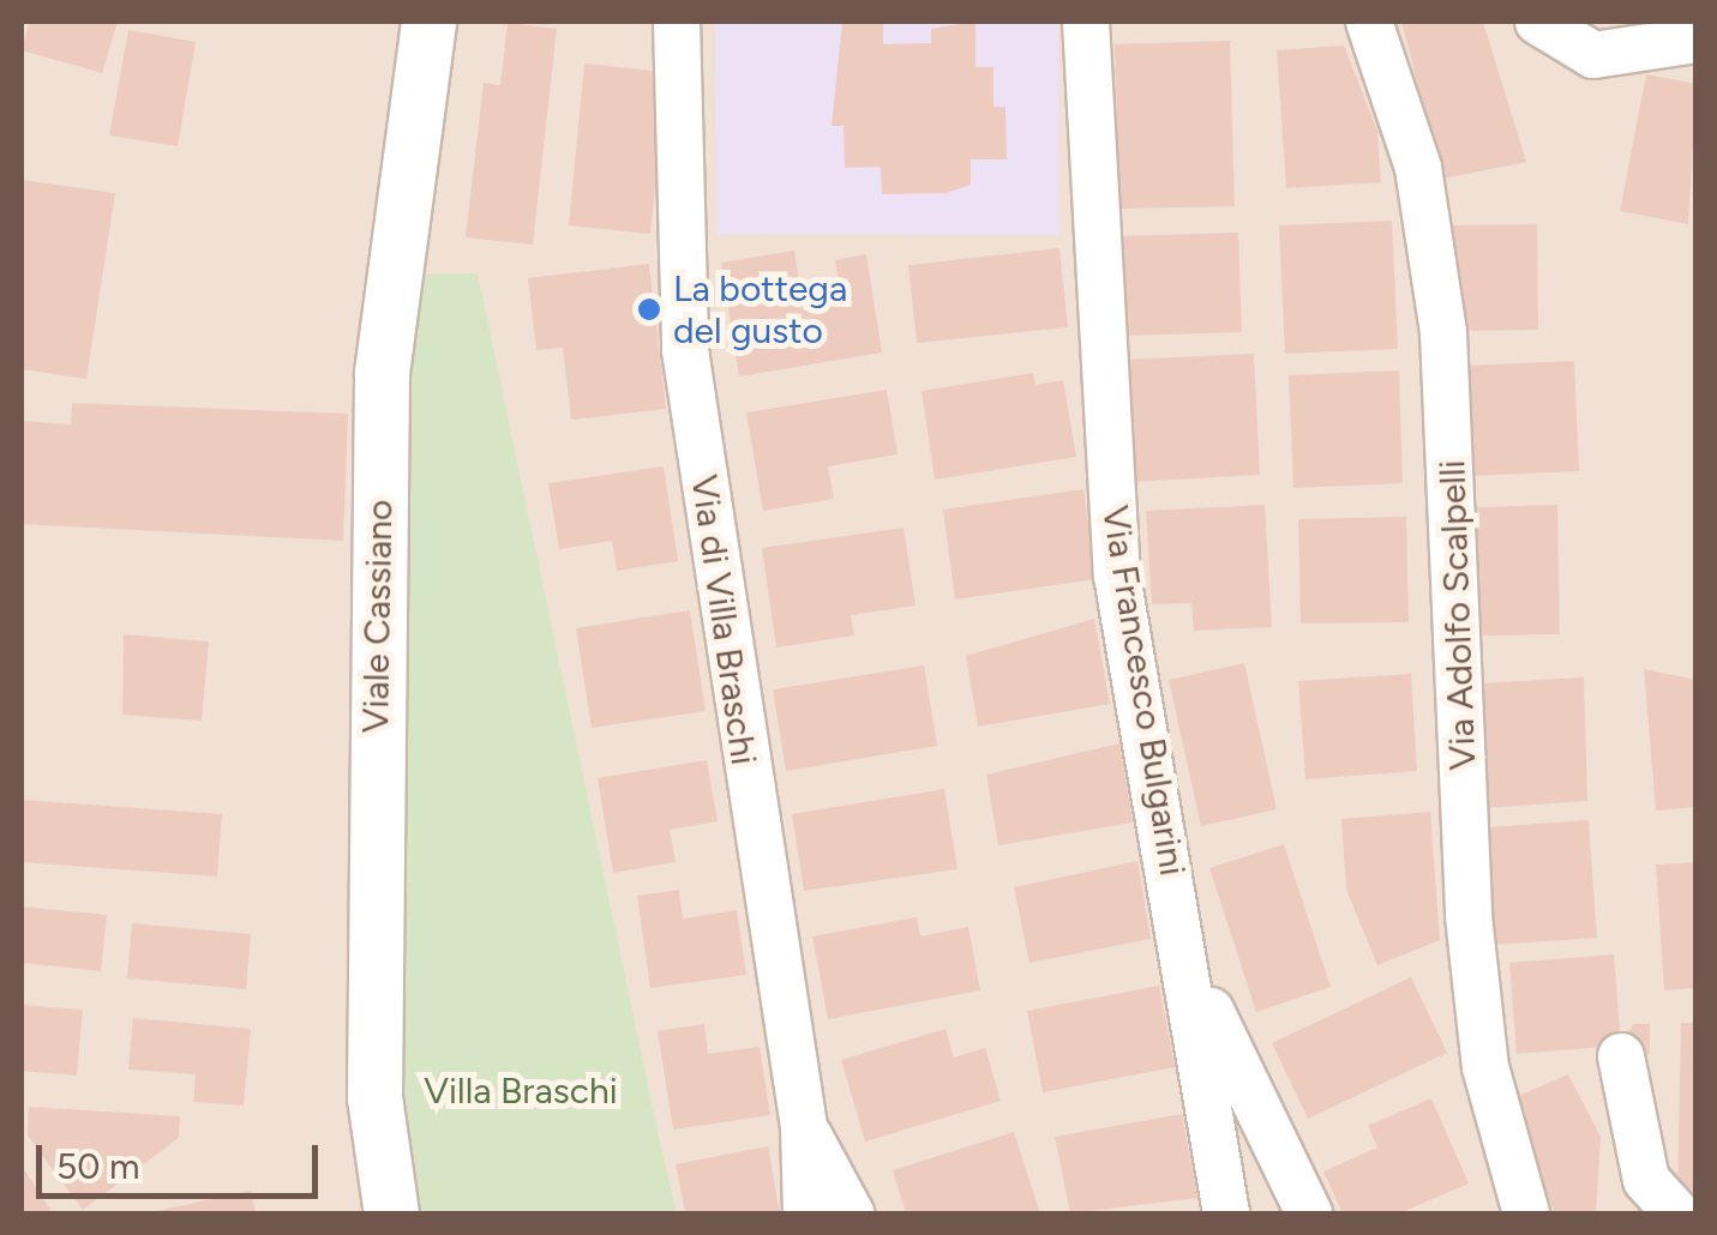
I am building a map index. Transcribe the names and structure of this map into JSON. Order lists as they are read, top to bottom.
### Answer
{
  "streets": {
    "street": [
      "Via Adolfo Scalpelli",
      "Viale Cassiano",
      "Via di Villa Braschi",
      "Via Francesco Bulgarini"
    ]
  },
  "parks": ["Villa Braschi"],
  "places": ["La bottega del gusto"],
  "scale_bar": "50 m"
}
